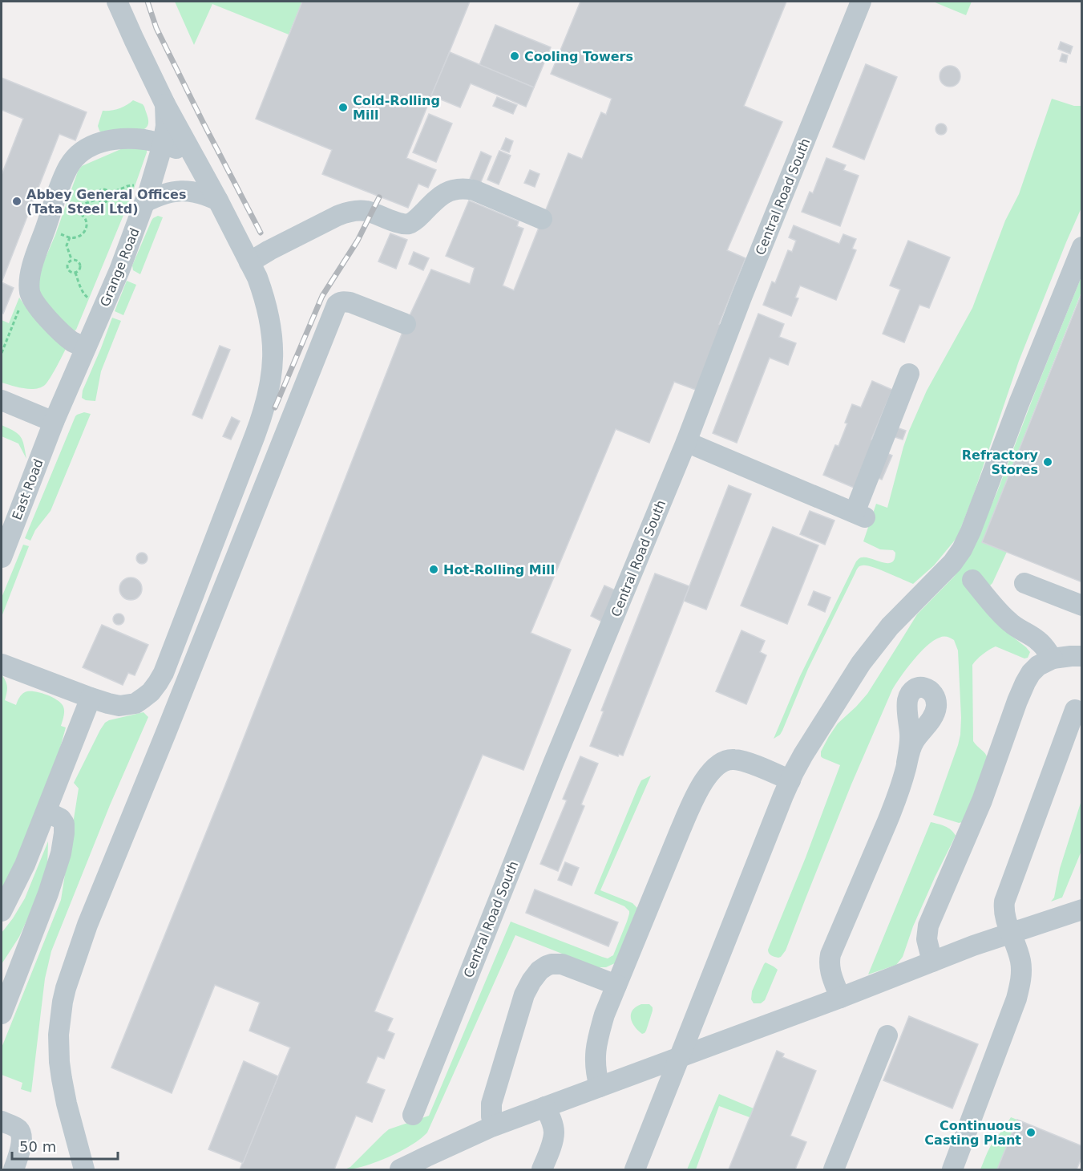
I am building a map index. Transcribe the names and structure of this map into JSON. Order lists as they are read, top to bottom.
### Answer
{
  "streets": {
    "lane": ["Central Road South", "Grange Road", "East Road"]
  },
  "crossings": [
    ["Grange Road", "East Road"]
  ],
  "places": [
    "Cooling Towers",
    "Cold-Rolling Mill",
    "Abbey General Offices (Tata Steel Ltd)",
    "Refractory Stores",
    "Hot-Rolling Mill",
    "Continuous Casting Plant"
  ],
  "scale_bar": "50 m"
}
